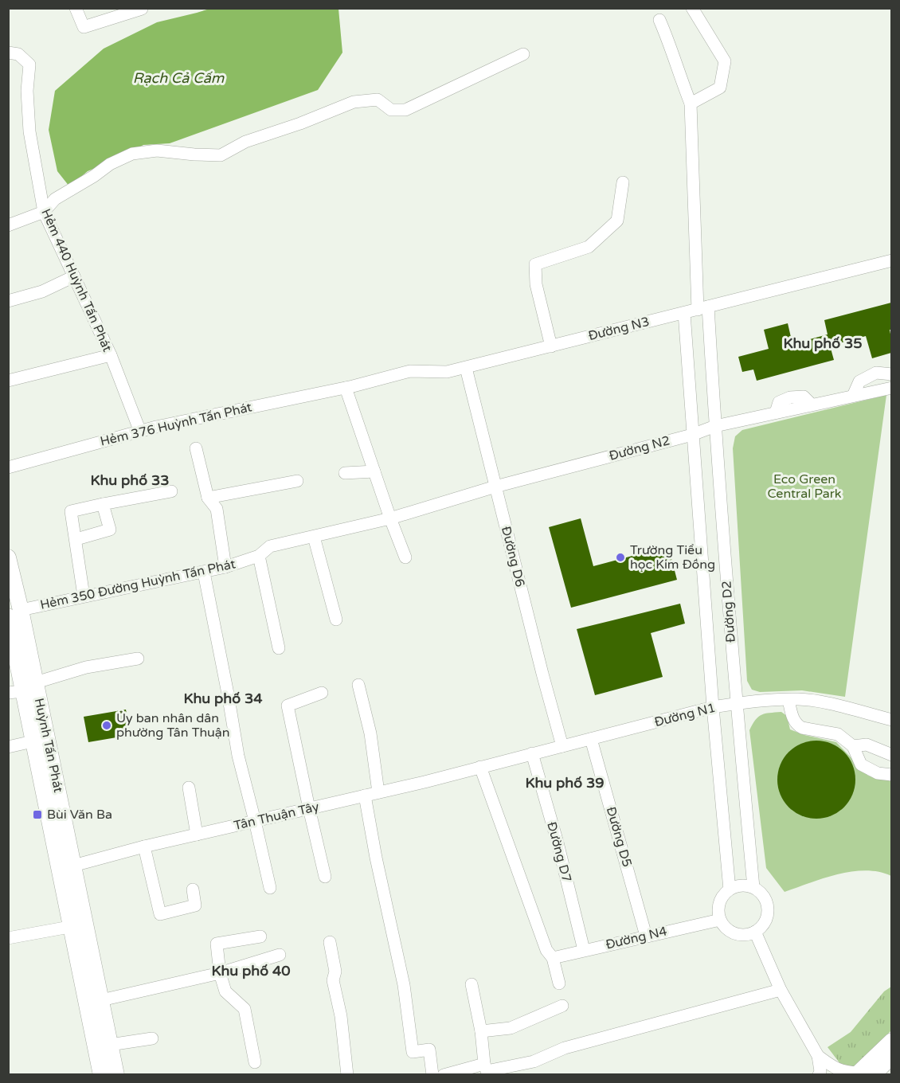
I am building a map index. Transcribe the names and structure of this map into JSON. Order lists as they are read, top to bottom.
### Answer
{
  "streets": {
    "main road": ["Huỳnh Tấn Phát"],
    "street": [
      "Hẻm 440 Huỳnh Tấn Phát",
      "Đường N3",
      "Hẻm 376 Huỳnh Tấn Phát",
      "Đường N2",
      "Đường D6",
      "Hẻm 350 Đường Huỳnh Tấn Phát",
      "Đường D2",
      "Đường N1",
      "Tân Thuận Tây",
      "Đường D5",
      "Đường D7",
      "Đường N4"
    ]
  },
  "crossings": [
    ["Hẻm 440 Huỳnh Tấn Phát", "Hẻm 376 Huỳnh Tấn Phát"],
    ["Đường N3", "Hẻm 376 Huỳnh Tấn Phát"],
    ["Đường N3", "Đường D6"],
    ["Đường N3", "Đường D2"],
    ["Đường N2", "Đường D6"],
    ["Đường N2", "Hẻm 350 Đường Huỳnh Tấn Phát"],
    ["Đường N2", "Đường D2"],
    ["Đường D6", "Đường N1"],
    ["Hẻm 350 Đường Huỳnh Tấn Phát", "Huỳnh Tấn Phát"],
    ["Đường D2", "Đường N1"],
    ["Đường D2", "Đường N4"],
    ["Đường N1", "Tân Thuận Tây"],
    ["Đường N1", "Đường D5"],
    ["Đường N1", "Đường D7"],
    ["Huỳnh Tấn Phát", "Tân Thuận Tây"],
    ["Đường D5", "Đường N4"],
    ["Đường D7", "Đường N4"]
  ],
  "districts": [
    "Khu phố 35",
    "Khu phố 33",
    "Khu phố 34",
    "Khu phố 39",
    "Khu phố 40"
  ],
  "water": ["Rạch Cả Cấm"],
  "parks": ["Eco Green Central Park"],
  "places": {
    "other": ["Trường Tiểu học Kim Đồng", "Ủy ban nhân dân phường Tân Thuận"],
    "transit": ["Bùi Văn Ba"]
  }
}
